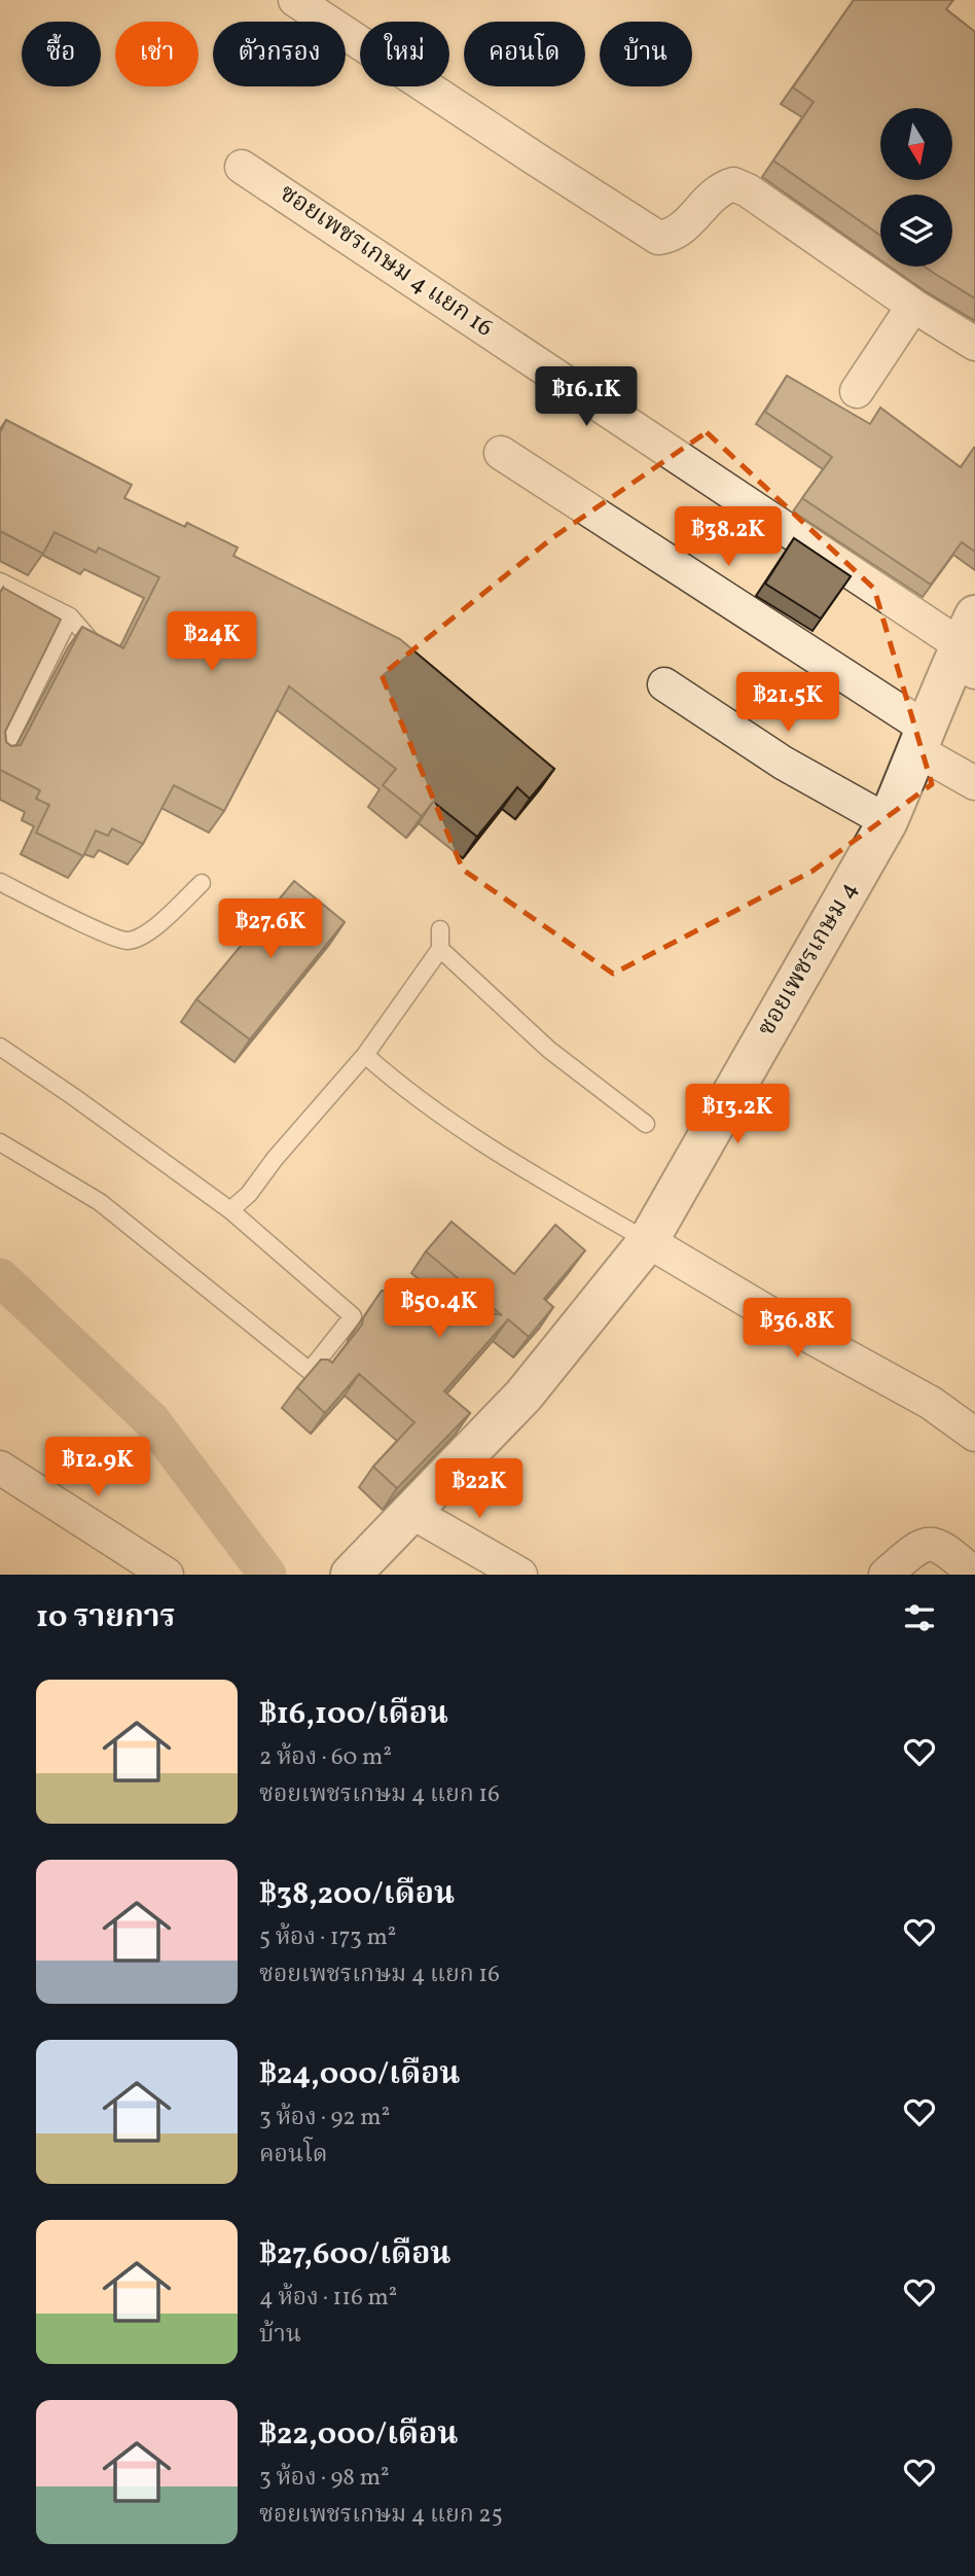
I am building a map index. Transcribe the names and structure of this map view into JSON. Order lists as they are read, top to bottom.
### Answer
{
  "streets": {
    "street": ["ซอยเพชรเกษม 4 แยก 16", "ซอยเพชรเกษม 4"]
  },
  "crossings": [
    ["ซอยเพชรเกษม 4 แยก 16", "ซอยเพชรเกษม 4"]
  ],
  "north": "bottom",
  "page": {
    "chip": [
      "ซื้อ",
      "เช่า",
      "ตัวกรอง",
      "ใหม่",
      "คอนโด",
      "บ้าน"
    ],
    "price": [
      "฿16.1K",
      "฿38.2K",
      "฿24K",
      "฿21.5K",
      "฿27.6K",
      "฿13.2K",
      "฿50.4K",
      "฿36.8K",
      "฿12.9K",
      "฿22K"
    ],
    "heading": "10 รายการ",
    "list": [
      {
        "name": "฿16,100/เดือน",
        "note": "2 ห้อง · 60 m² · ซอยเพชรเกษม 4 แยก 16"
      },
      {
        "name": "฿38,200/เดือน",
        "note": "5 ห้อง · 173 m² · ซอยเพชรเกษม 4 แยก 16"
      },
      {
        "name": "฿24,000/เดือน",
        "note": "3 ห้อง · 92 m² · คอนโด"
      },
      {
        "name": "฿27,600/เดือน",
        "note": "4 ห้อง · 116 m² · บ้าน"
      },
      {
        "name": "฿22,000/เดือน",
        "note": "3 ห้อง · 98 m² · ซอยเพชรเกษม 4 แยก 25"
      }
    ]
  }
}
